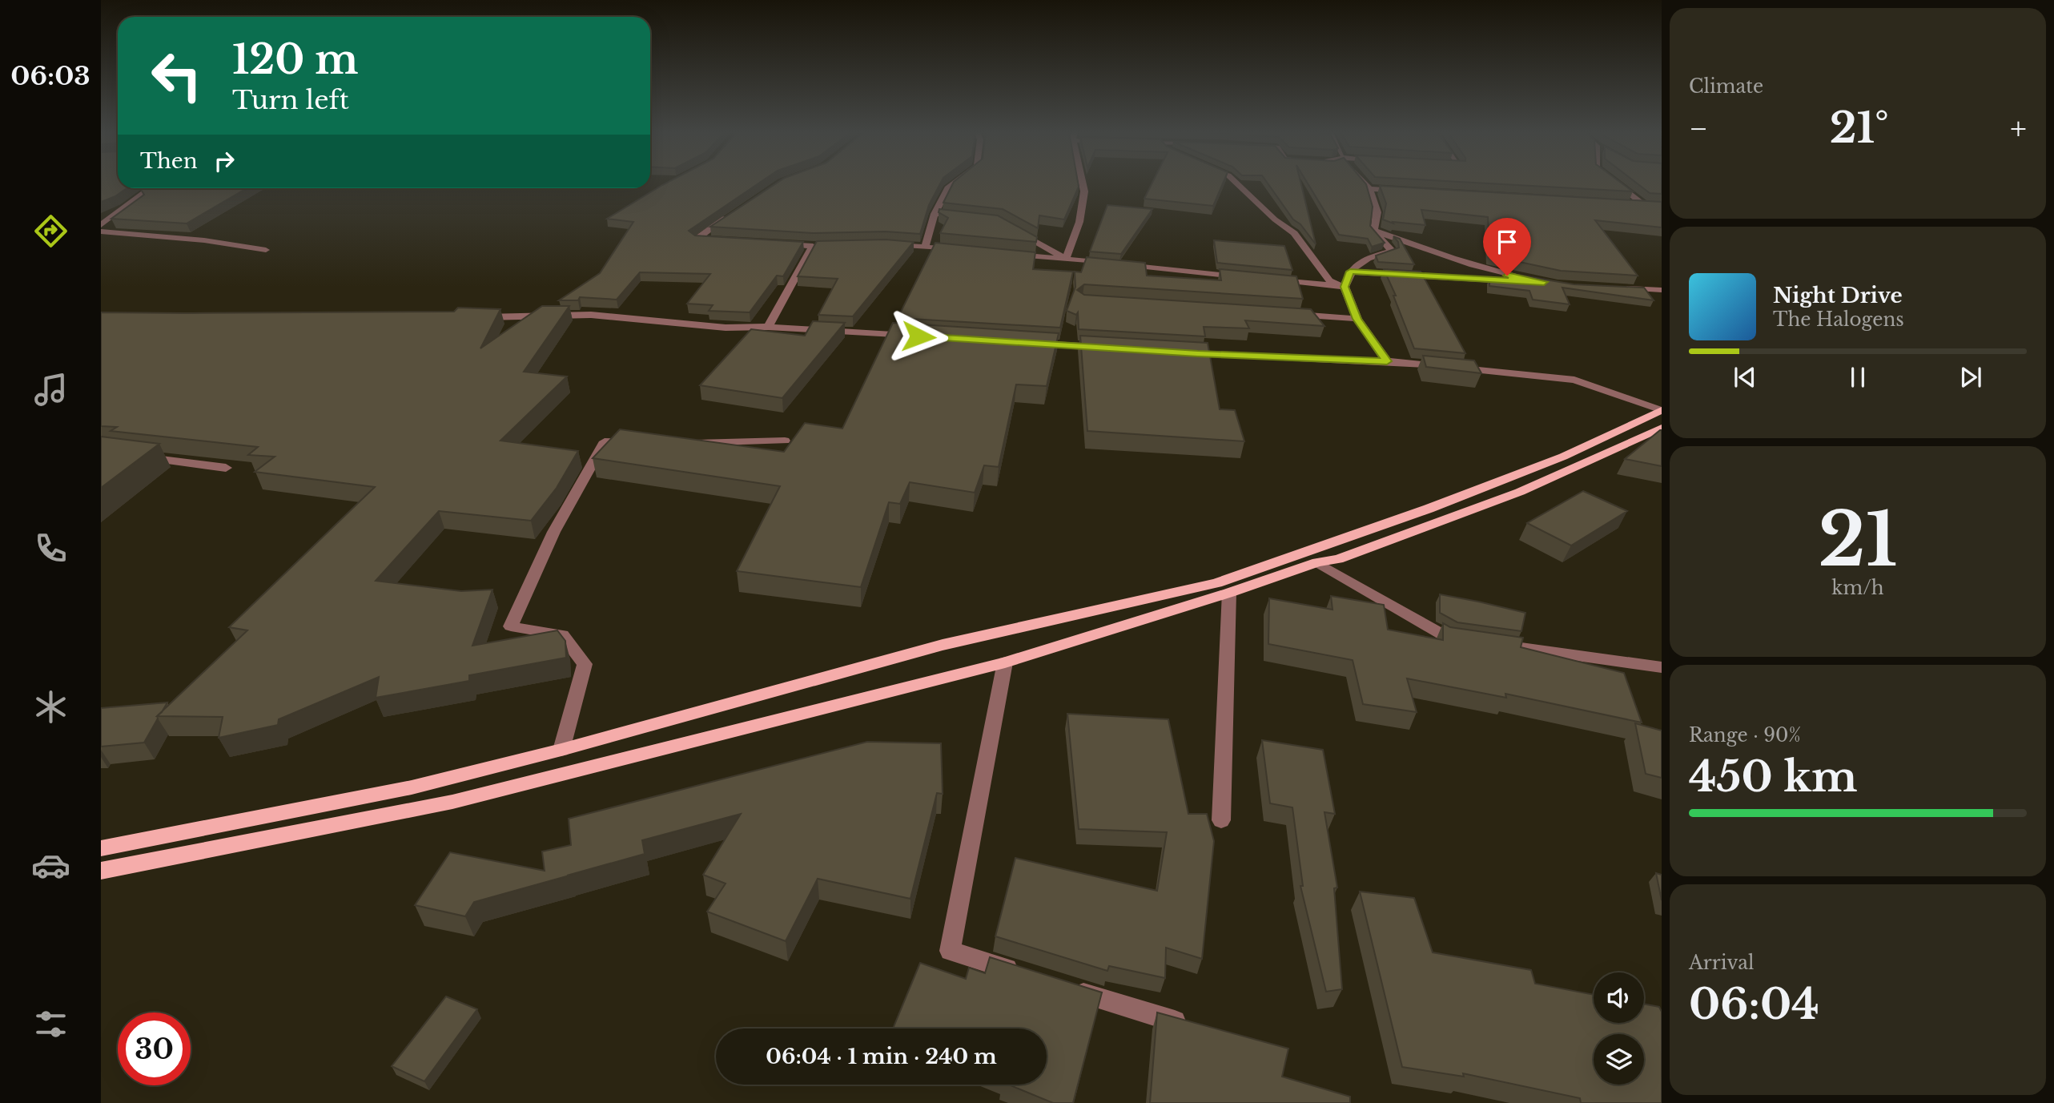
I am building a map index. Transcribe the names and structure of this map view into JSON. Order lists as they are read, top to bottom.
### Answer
{
  "page": {
    "tabs": "06:03",
    "tile": [
      "Climate",
      ["21", "km/h"],
      ["Range · 90%", "450 km"],
      ["Arrival", "06:04"]
    ],
    "turn": ["120 m", "Turn left"],
    "heat": ["−", "21°", "+"],
    "then": "Then",
    "song": ["Night Drive", "The Halogens"],
    "limit": "30",
    "trip": "06:04 · 1 min · 240 m"
  }
}
